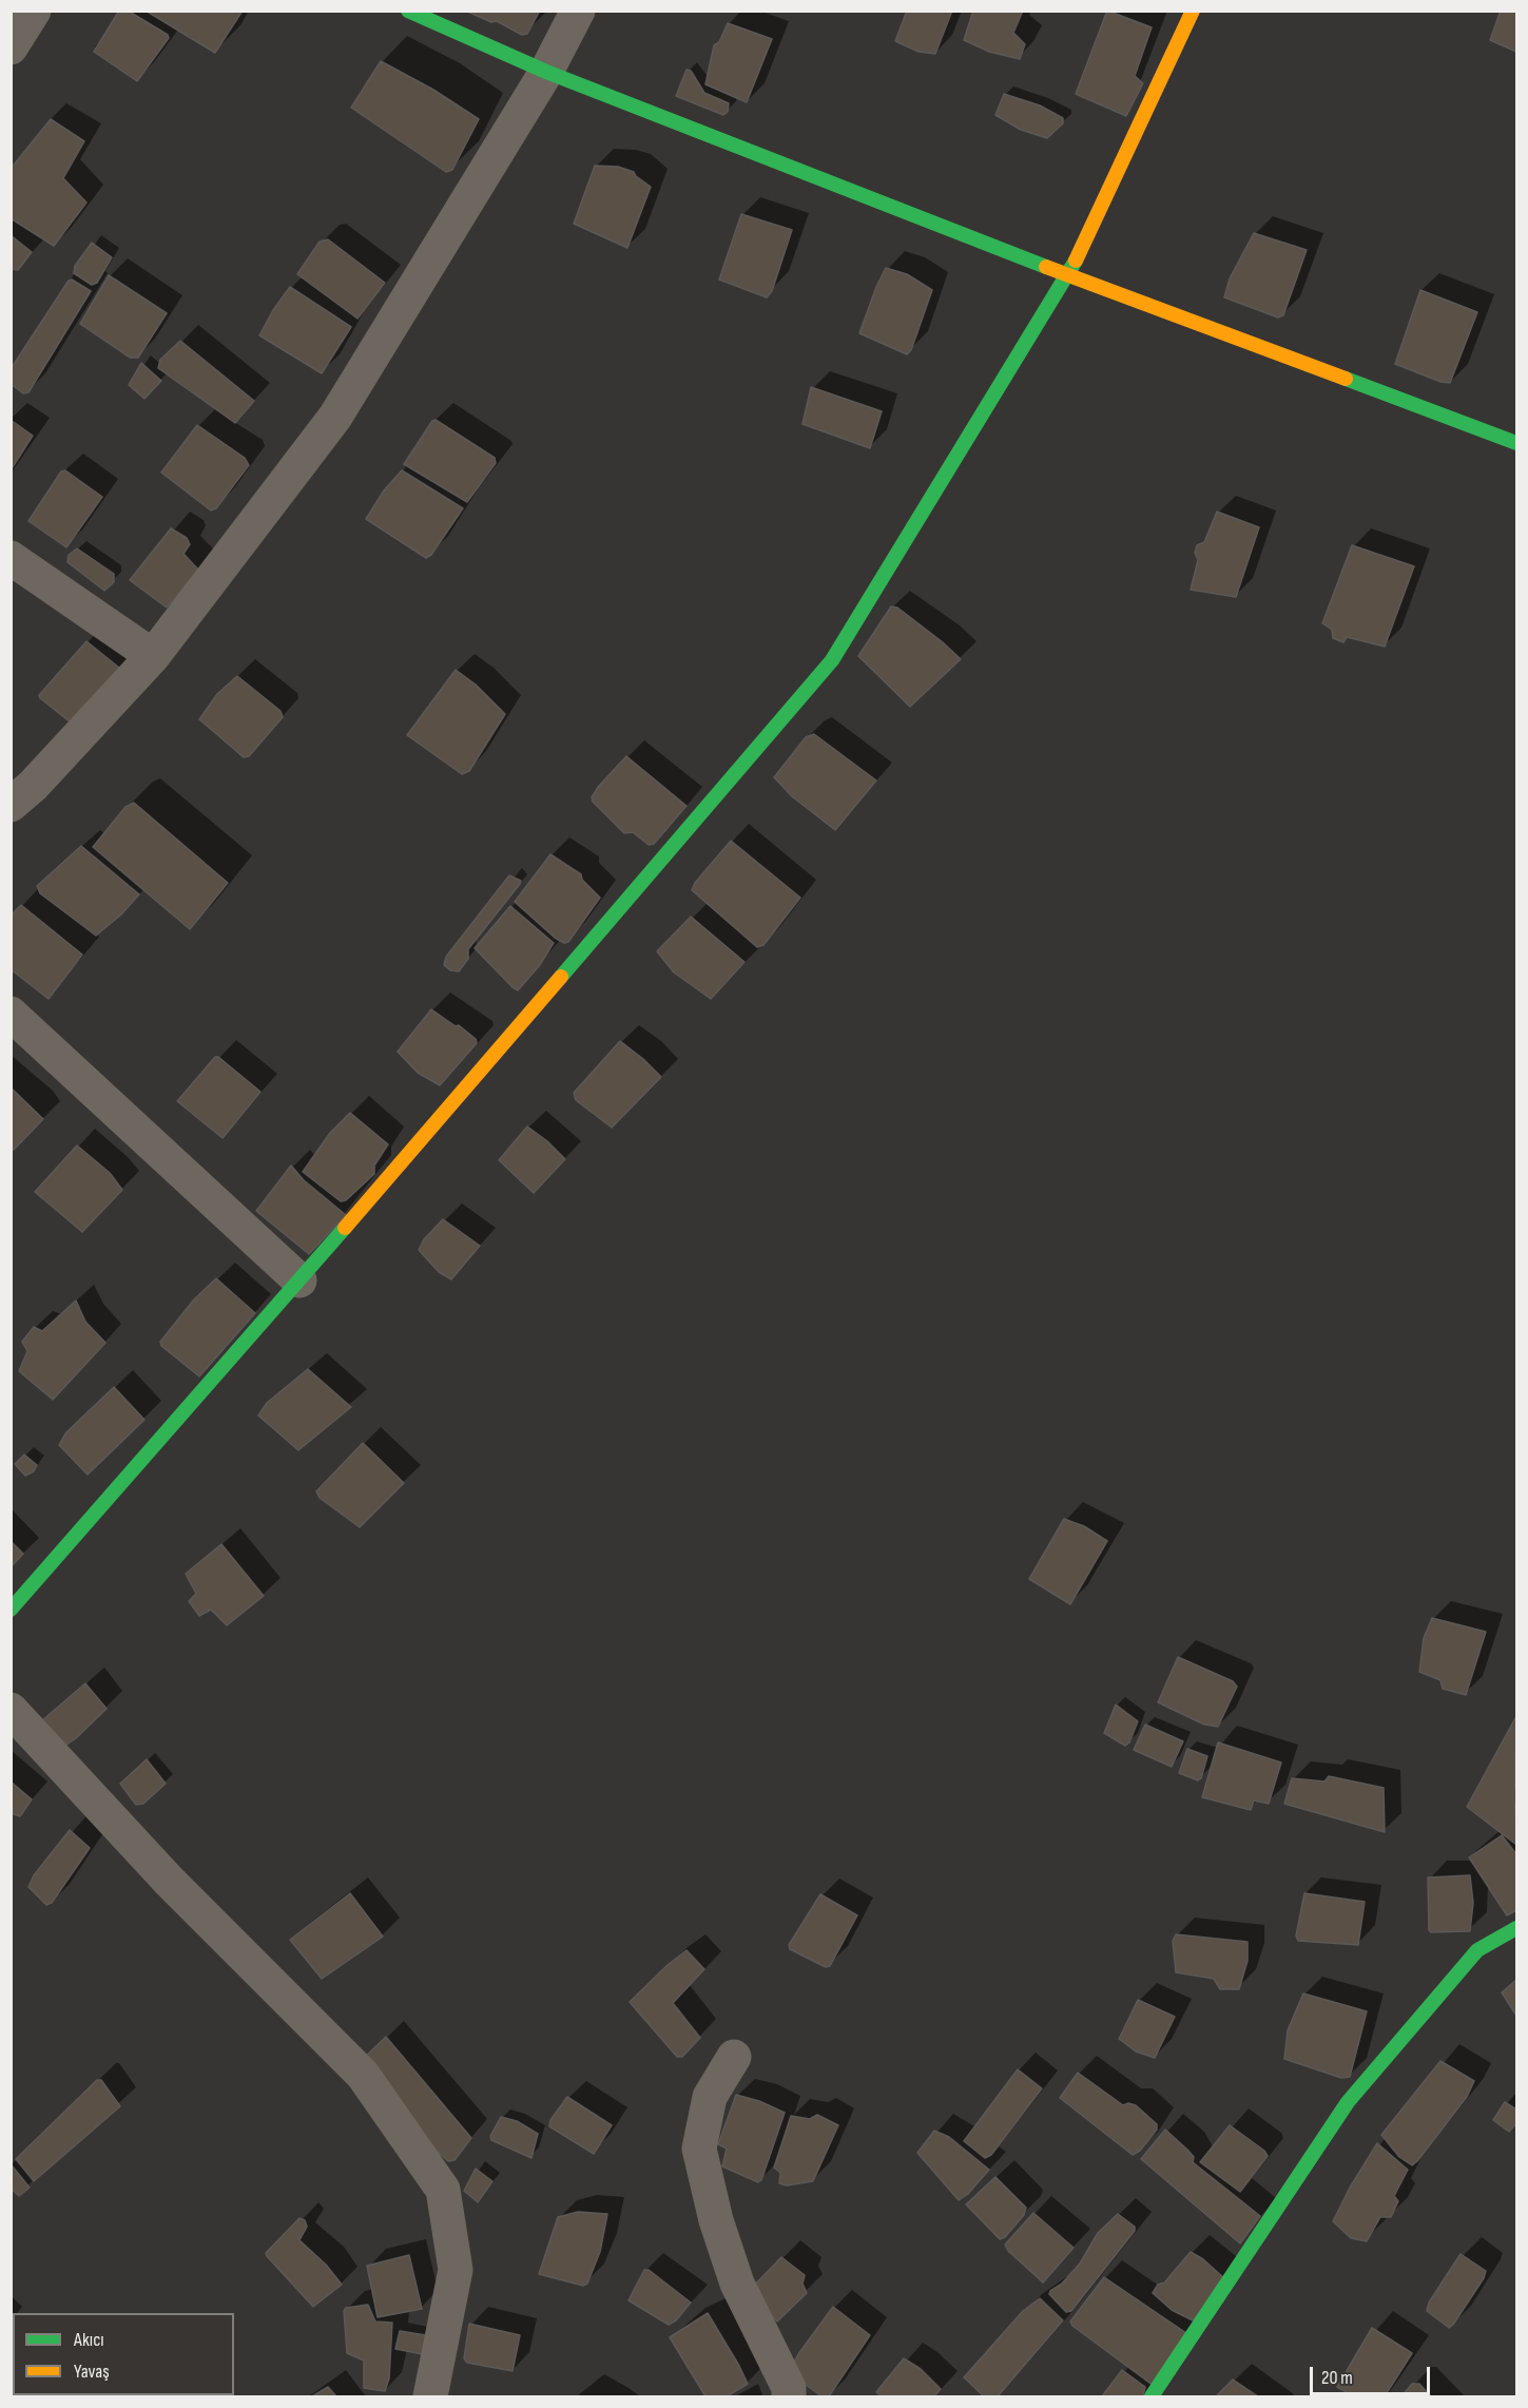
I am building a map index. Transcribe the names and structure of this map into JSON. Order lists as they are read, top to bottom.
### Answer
{
  "legend": ["Akıcı", "Yavaş"],
  "scale_bar": "20 m"
}
